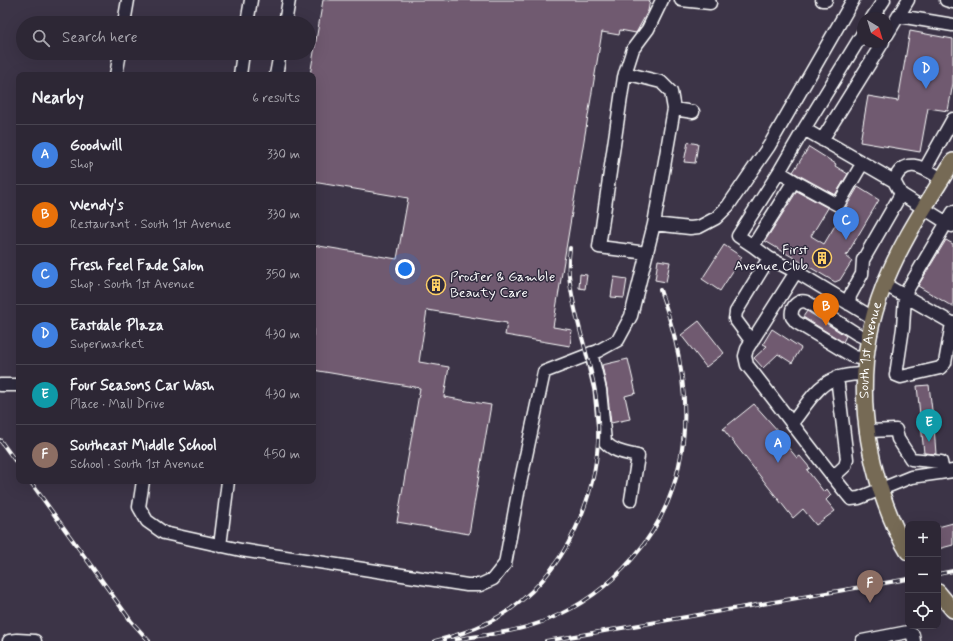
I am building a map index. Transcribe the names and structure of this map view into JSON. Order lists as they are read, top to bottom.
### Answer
{
  "streets": {
    "main road": ["South 1st Avenue"]
  },
  "places": {
    "building": ["First Avenue Club", "Procter & Gamble Beauty Care"]
  },
  "north": "bottom right",
  "page": {
    "search": "Search here",
    "pins": [
      "D",
      "C",
      "B",
      "E",
      "A",
      "F"
    ],
    "heading": ["Nearby", "6 results"],
    "list": [
      {
        "mark": "A",
        "name": "Goodwill",
        "note": "Shop",
        "value": "330 m"
      },
      {
        "mark": "B",
        "name": "Wendy's",
        "note": "Restaurant · South 1st Avenue",
        "value": "330 m"
      },
      {
        "mark": "C",
        "name": "Fresh Feel Fade Salon",
        "note": "Shop · South 1st Avenue",
        "value": "350 m"
      },
      {
        "mark": "D",
        "name": "Eastdale Plaza",
        "note": "Supermarket",
        "value": "430 m"
      },
      {
        "mark": "E",
        "name": "Four Seasons Car Wash",
        "note": "Place · Mall Drive",
        "value": "430 m"
      },
      {
        "mark": "F",
        "name": "Southeast Middle School",
        "note": "School · South 1st Avenue",
        "value": "450 m"
      }
    ],
    "map_buttons": ["+", "−"]
  }
}
